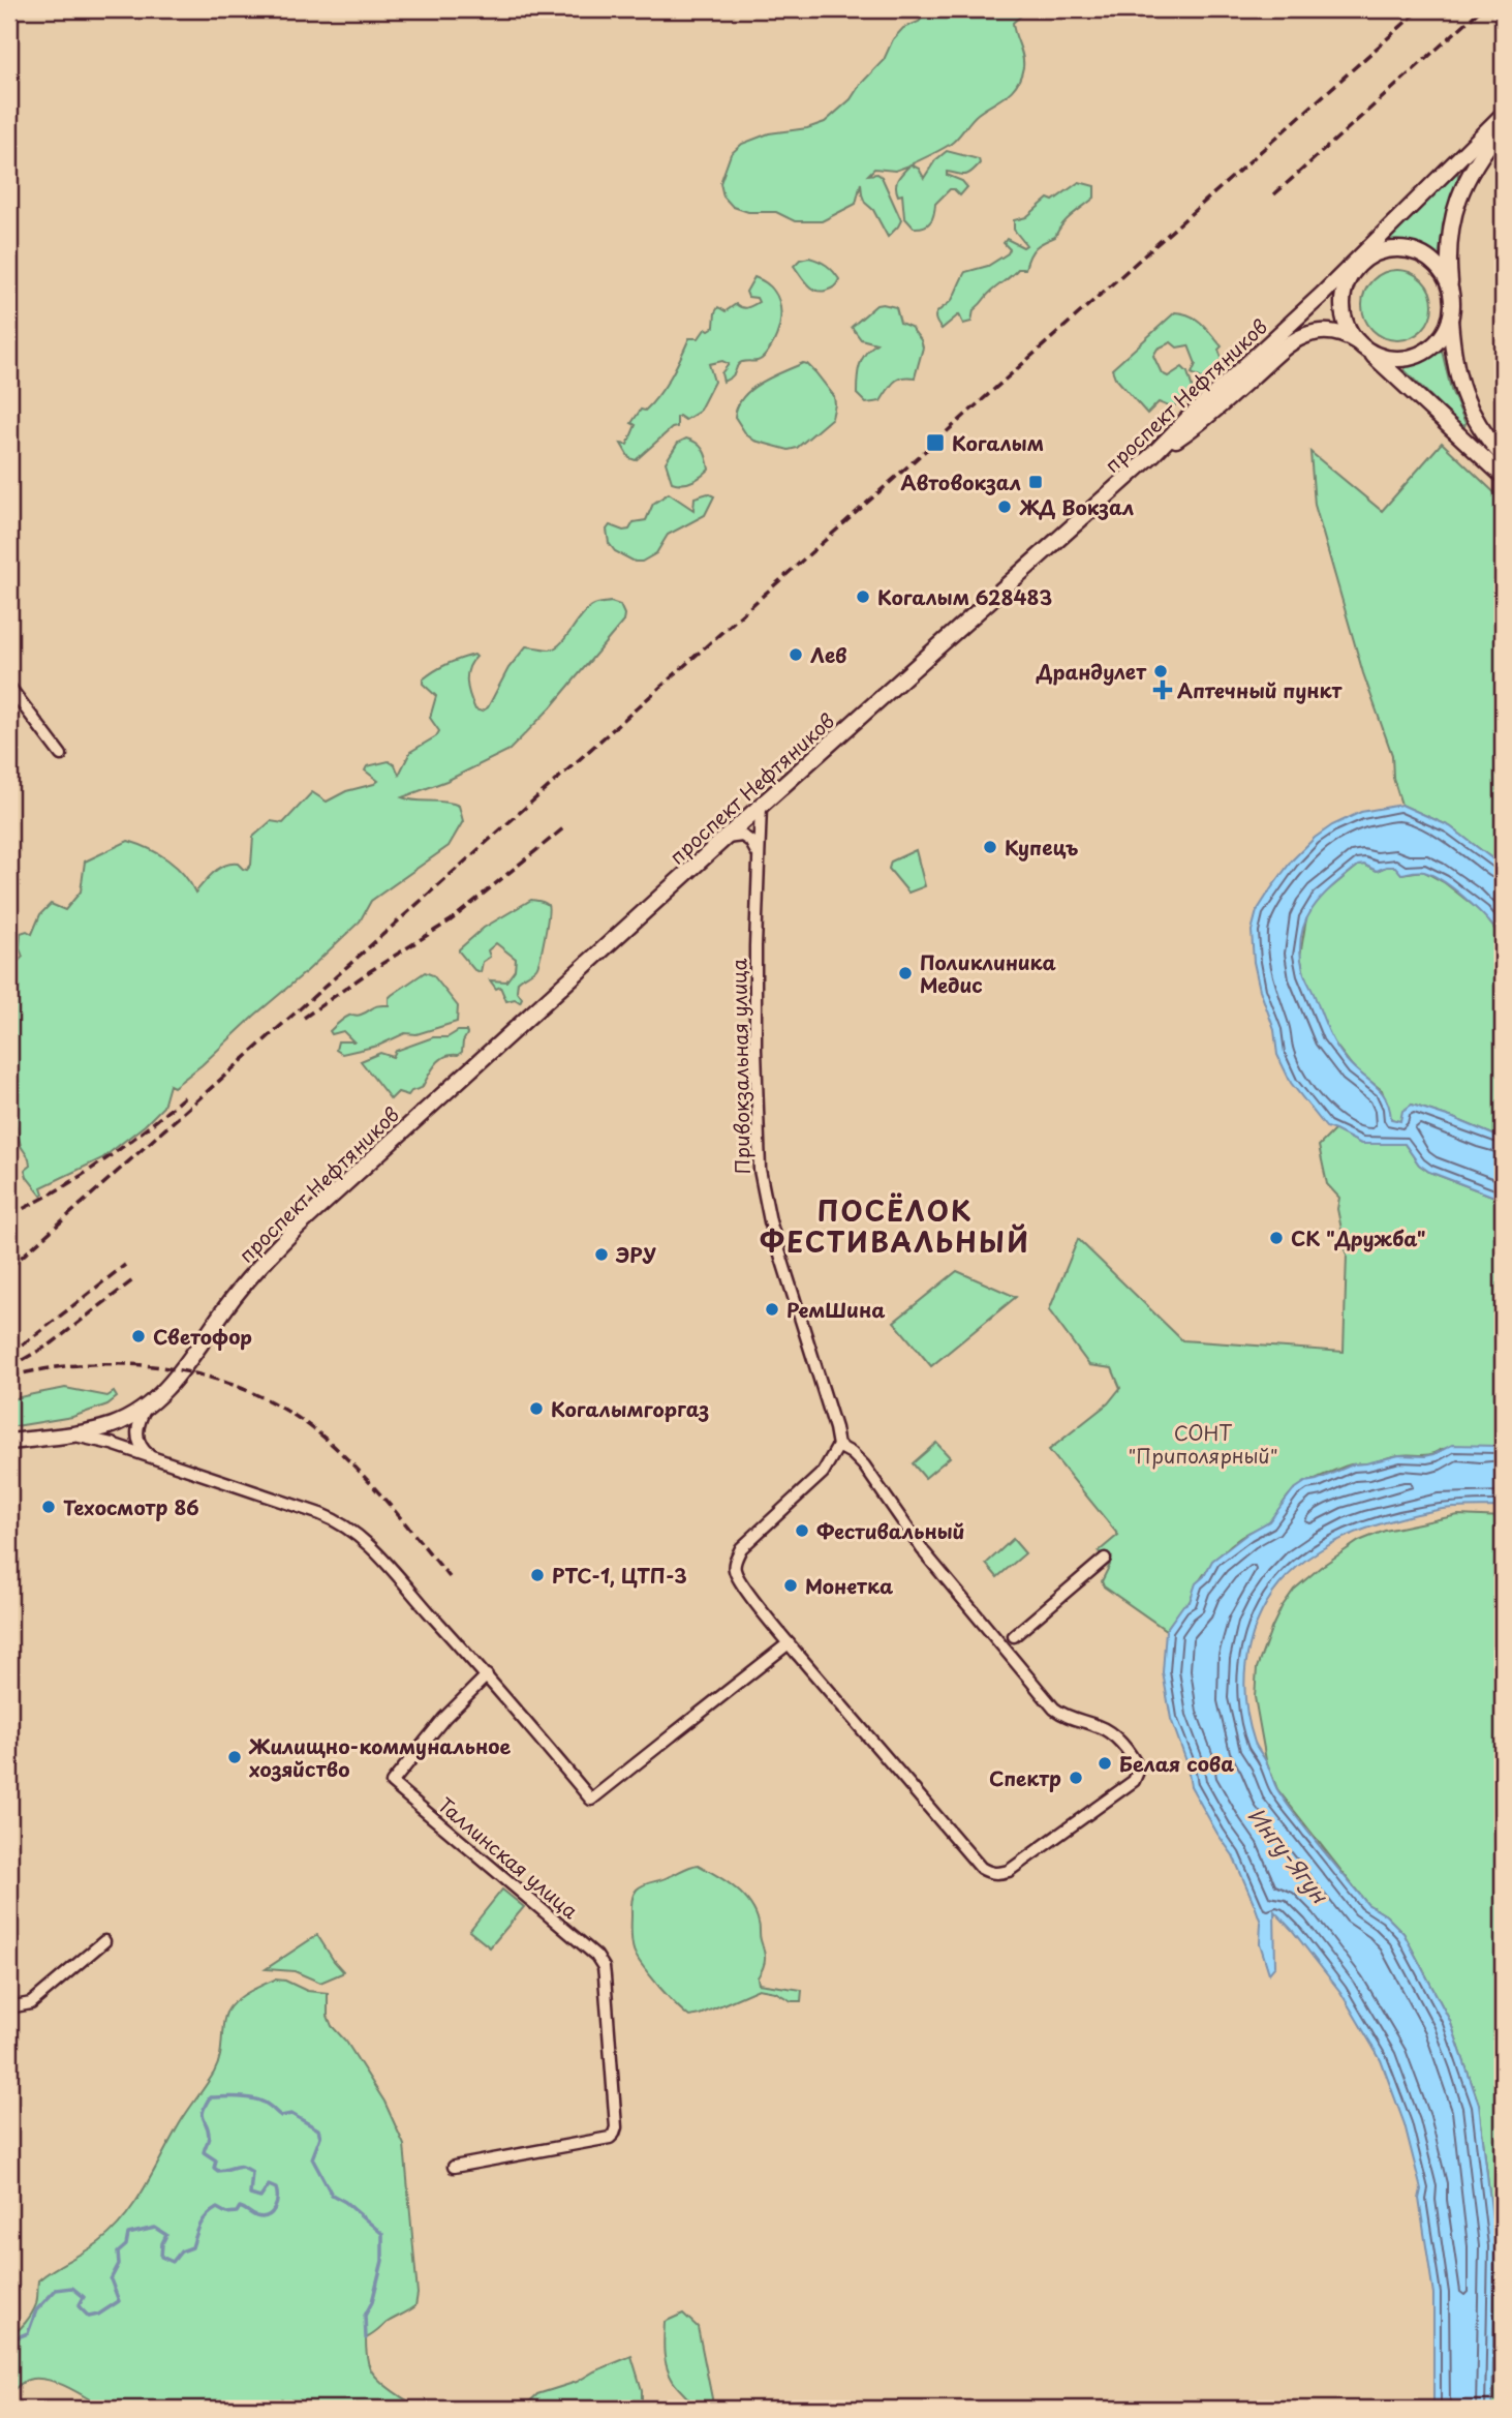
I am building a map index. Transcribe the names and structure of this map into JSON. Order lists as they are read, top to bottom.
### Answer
{
  "streets": {
    "main road": ["проспект Нефтяников"],
    "street": ["Привокзальная улица", "Таллинская улица"]
  },
  "crossings": [
    ["проспект Нефтяников", "Привокзальная улица"]
  ],
  "districts": ["ПОСЁЛОК ФЕСТИВАЛЬНЫЙ"],
  "water": ["Ингу-Ягун"],
  "parks": ["СОНТ \"Приполярный\""],
  "places": {
    "transit": ["Когалым", "Автовокзал"],
    "other": [
      "ЖД Вокзал",
      "Когалым 628483",
      "Лев",
      "Драндулет",
      "Купецъ",
      "Поликлиника Медис",
      "СК \"Дружба\"",
      "ЭРУ",
      "РемШина",
      "Светофор",
      "Когалымгоргаз",
      "Техосмотр 86",
      "Фестивальный",
      "РТС-1, ЦТП-3",
      "Монетка",
      "Жилищно-коммунальное хозяйство",
      "Белая сова",
      "Спектр"
    ],
    "health": ["Аптечный пункт"]
  }
}
